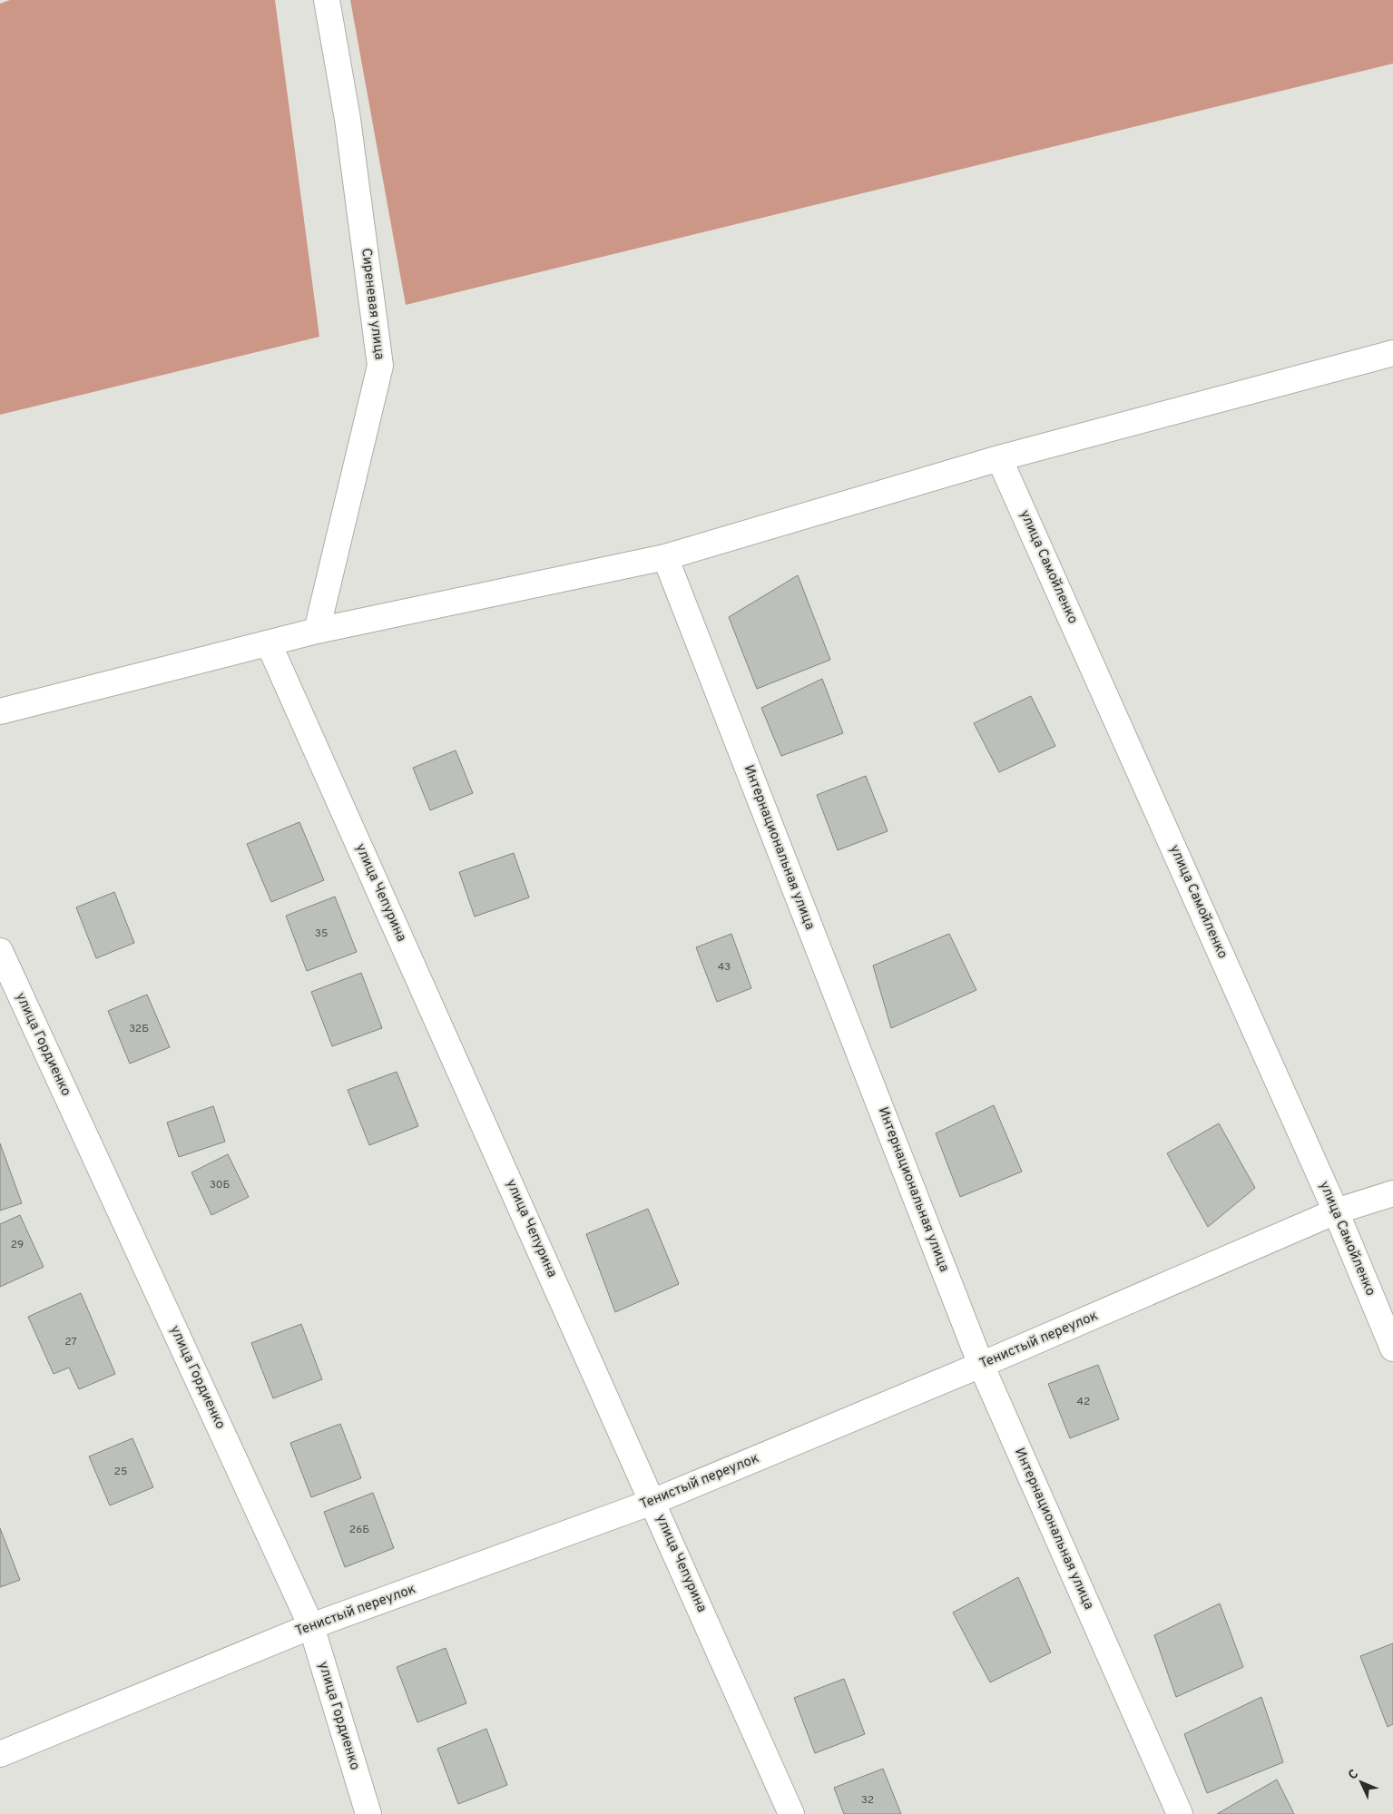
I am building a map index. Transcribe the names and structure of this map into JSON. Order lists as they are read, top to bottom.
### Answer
{
  "streets": {
    "street": [
      "Сиреневая улица",
      "улица Самойленко",
      "Интернациональная улица",
      "улица Чепурина",
      "улица Гордиенко",
      "Тенистый переулок"
    ]
  },
  "crossings": [
    ["улица Самойленко", "Тенистый переулок"],
    ["Интернациональная улица", "Тенистый переулок"],
    ["улица Чепурина", "Тенистый переулок"],
    ["улица Гордиенко", "Тенистый переулок"]
  ],
  "house_numbers": [
    "35",
    "43",
    "32Б",
    "30Б",
    "29",
    "27",
    "42",
    "25",
    "26Б",
    "32"
  ],
  "north": "top left"
}
